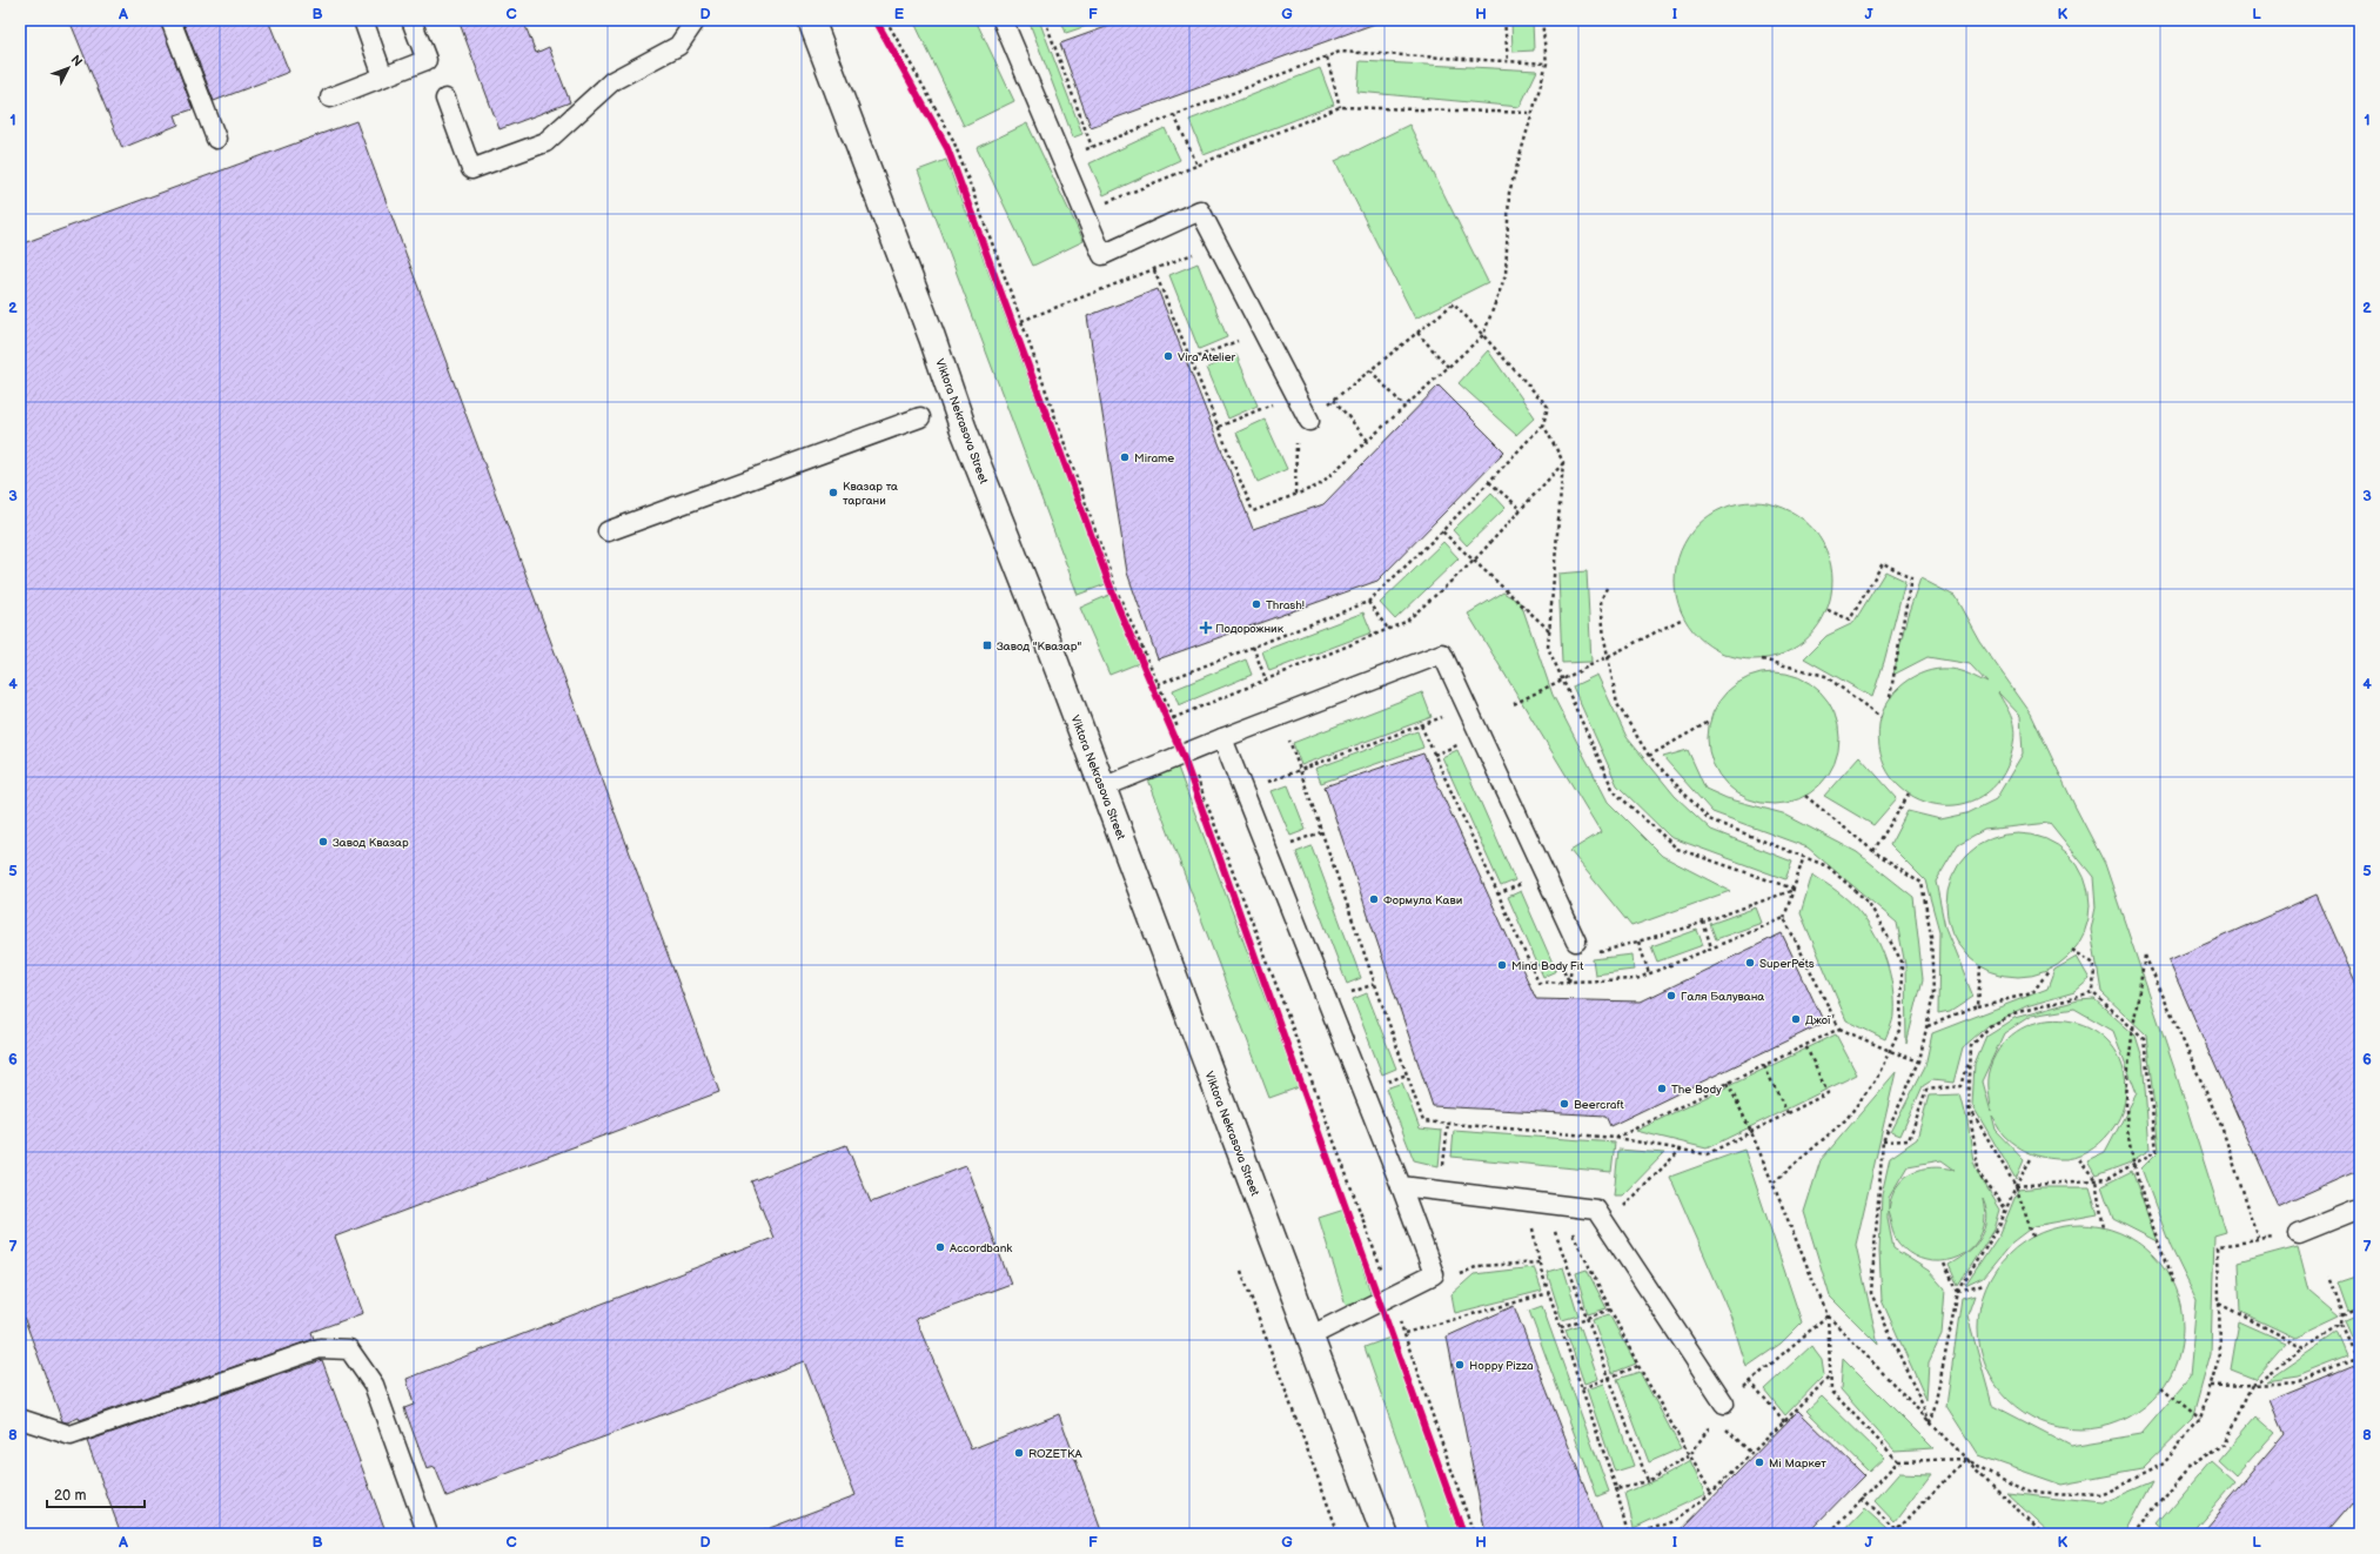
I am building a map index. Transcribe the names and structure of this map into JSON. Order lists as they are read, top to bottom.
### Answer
{
  "streets": {
    "main road": ["Viktora Nekrasova Street"]
  },
  "places": {
    "other": [
      "Vira Atelier",
      "Mirame",
      "Квазар та таргани",
      "Thrash!",
      "Завод Квазар",
      "Формула Кави",
      "SuperPets",
      "Mind Body Fit",
      "Галя Балувана",
      "Джої",
      "The Body",
      "Beercraft",
      "Accordbank",
      "Hoppy Pizza",
      "ROZETKA",
      "Мі Маркет"
    ],
    "health": ["Подорожник"],
    "transit": ["Завод \"Квазар\""]
  },
  "scale_bar": "20 m",
  "north": "top right",
  "grid": {
    "columns": [
      "A",
      "B",
      "C",
      "D",
      "E",
      "F",
      "G",
      "H",
      "I",
      "J",
      "K",
      "L"
    ],
    "rows": [
      "1",
      "2",
      "3",
      "4",
      "5",
      "6",
      "7",
      "8"
    ]
  }
}
